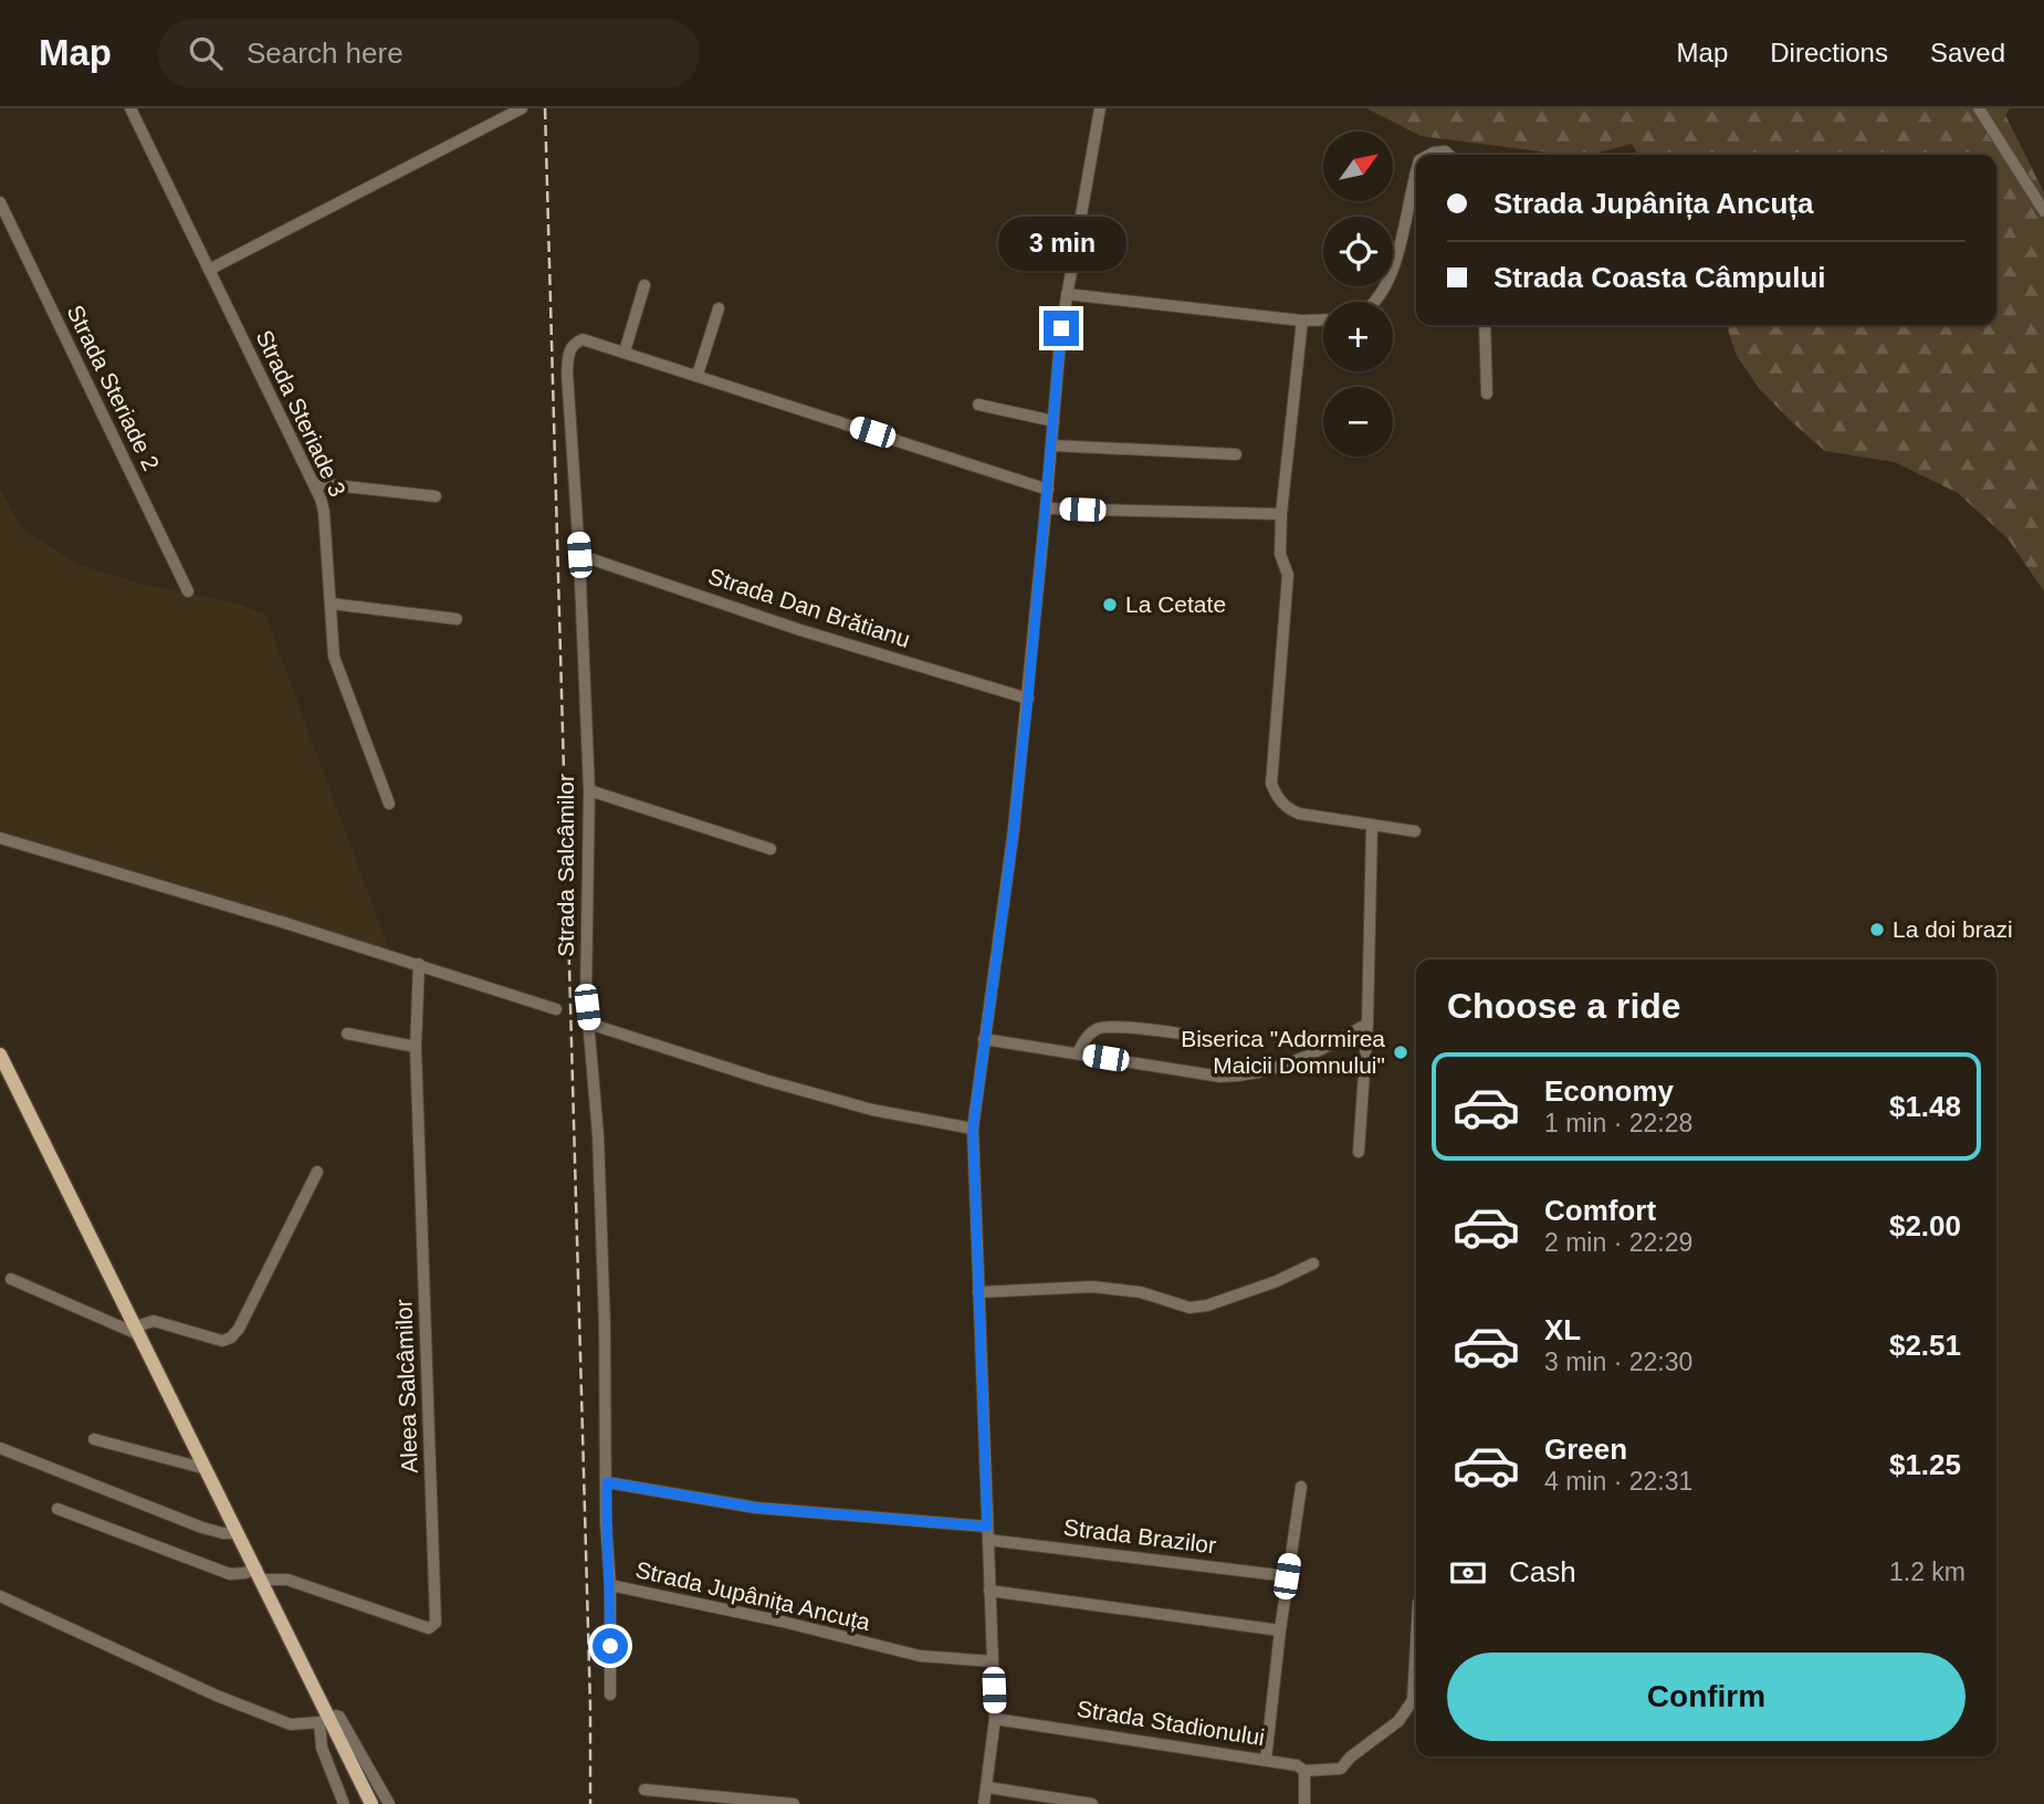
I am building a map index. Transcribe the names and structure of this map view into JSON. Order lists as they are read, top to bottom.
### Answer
{
  "streets": {
    "street": [
      "Strada Steriade 2",
      "Strada Steriade 3",
      "Strada Dan Brătianu",
      "Strada Salcâmilor",
      "Aleea Salcâmilor",
      "Strada Brazilor",
      "Strada Jupânița Ancuța",
      "Strada Stadionului"
    ]
  },
  "crossings": [
    ["Strada Dan Brătianu", "Strada Salcâmilor"],
    ["Strada Salcâmilor", "Strada Jupânița Ancuța"]
  ],
  "places": ["La Cetate", "La doi brazi", "Biserica \"Adormirea Maicii Domnului\""],
  "north": "top right",
  "page": {
    "header": "Map",
    "search": "Search here",
    "nav": ["Map", "Directions", "Saved"],
    "map_buttons": ["+", "−"],
    "banner": ["Strada Jupânița Ancuța", "Strada Coasta Câmpului"],
    "bubble": "3 min",
    "heading": "Choose a ride",
    "list": [
      {
        "name": "Economy",
        "note": "1 min · 22:28",
        "value": "$1.48"
      },
      {
        "name": "Comfort",
        "note": "2 min · 22:29",
        "value": "$2.00"
      },
      {
        "name": "XL",
        "note": "3 min · 22:30",
        "value": "$2.51"
      },
      {
        "name": "Green",
        "note": "4 min · 22:31",
        "value": "$1.25"
      }
    ],
    "pay": ["Cash", "1.2 km"],
    "buttons": "Confirm"
  }
}
